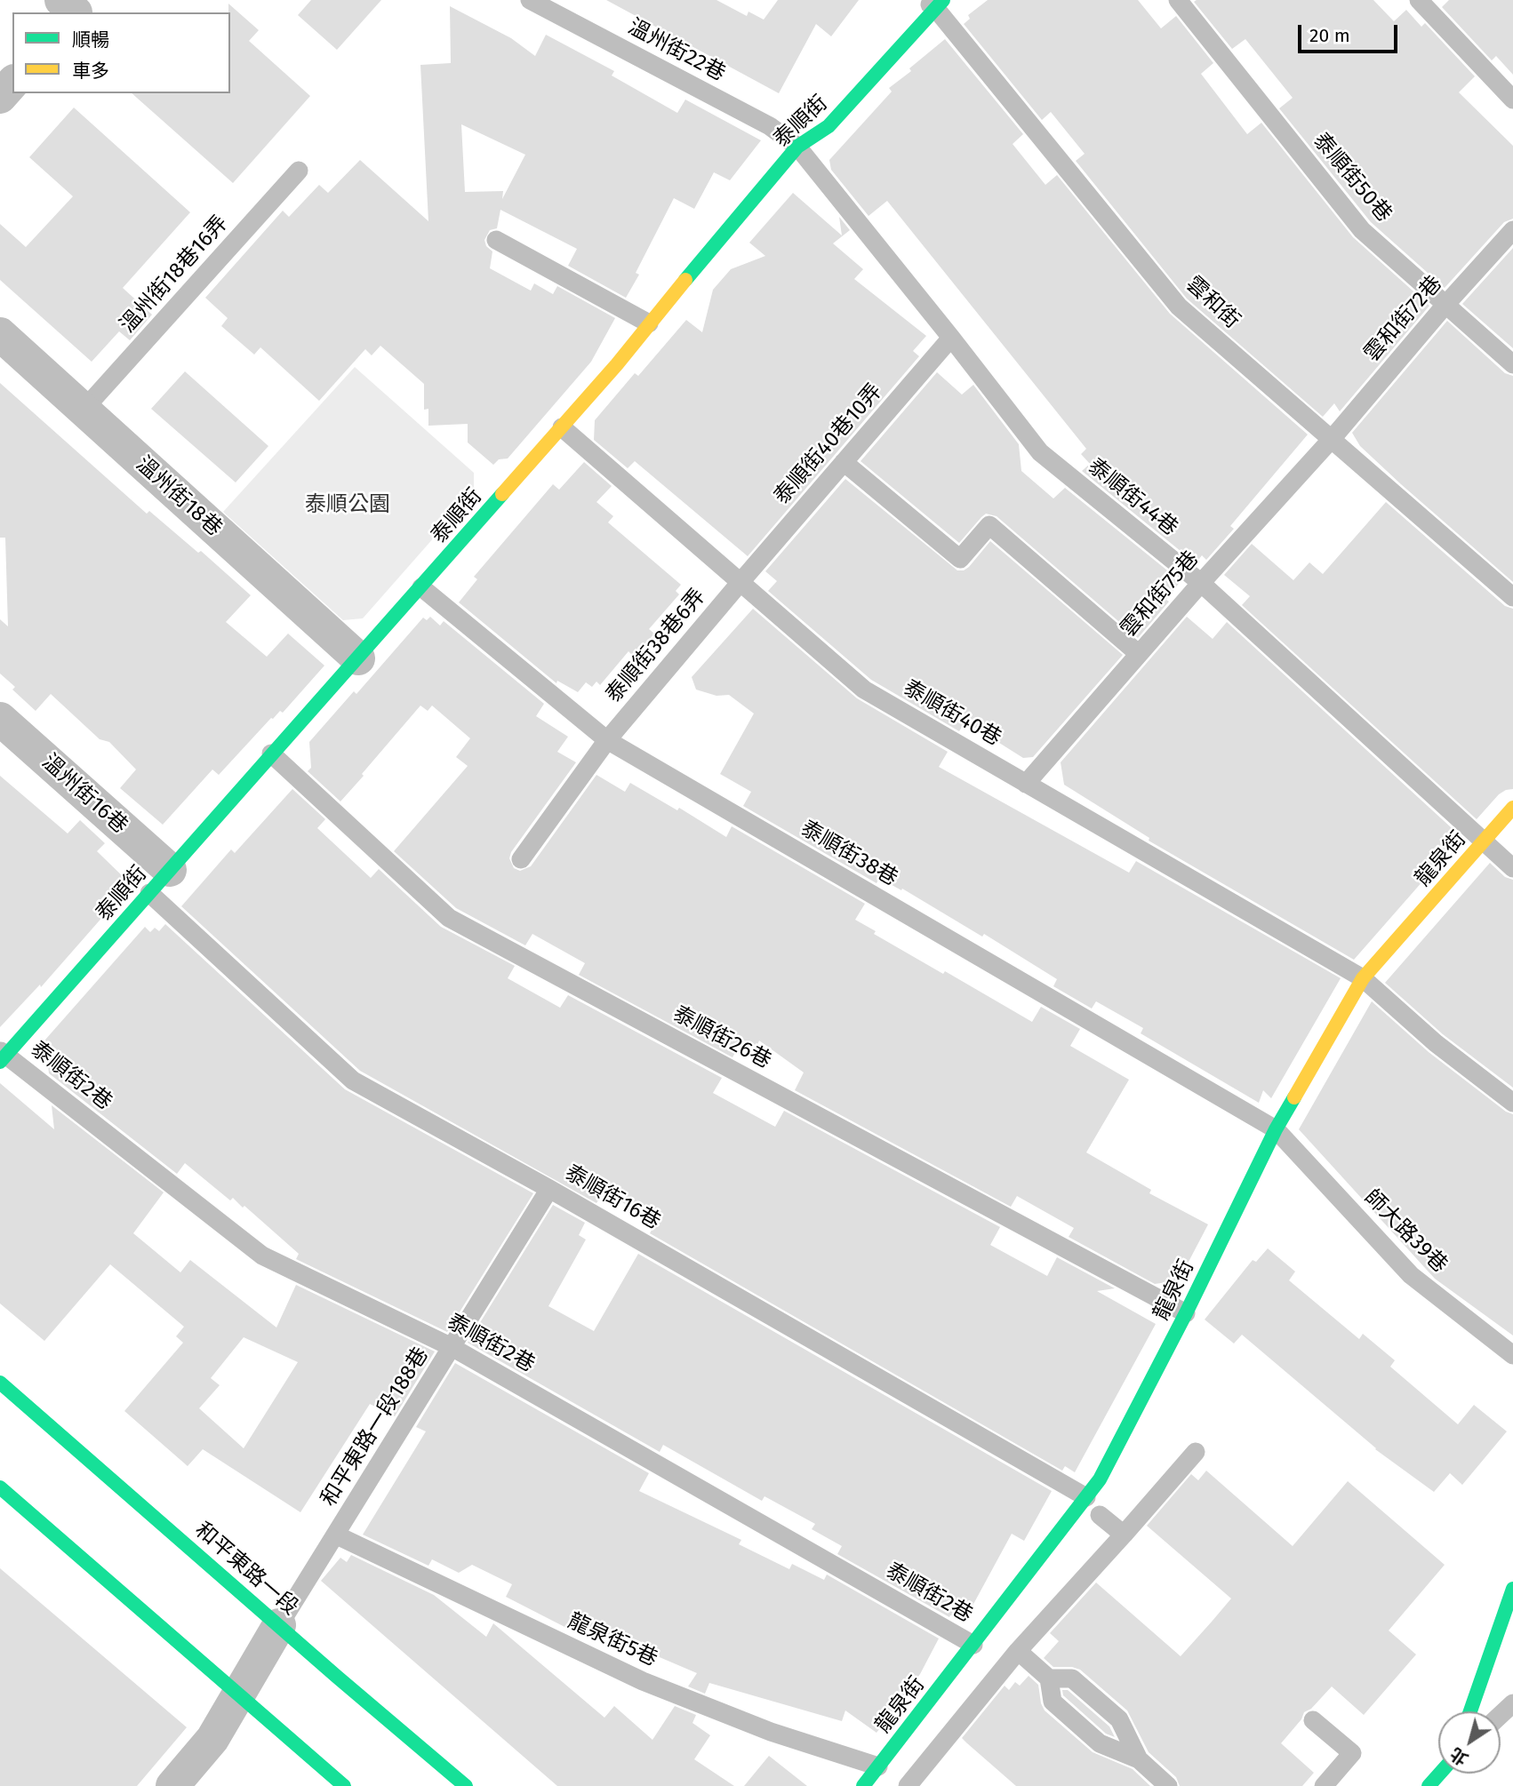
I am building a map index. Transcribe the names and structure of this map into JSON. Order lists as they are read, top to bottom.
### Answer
{
  "streets": {
    "street": [
      "泰順街",
      "溫州街18巷",
      "溫州街16巷",
      "龍泉街",
      "和平東路一段"
    ],
    "lane": [
      "溫州街22巷",
      "泰順街50巷",
      "溫州街18巷16弄",
      "雲和街",
      "雲和街72巷",
      "泰順街40巷10弄",
      "泰順街44巷",
      "雲和街75巷",
      "泰順街38巷6弄",
      "泰順街40巷",
      "泰順街38巷",
      "泰順街26巷",
      "泰順街2巷",
      "泰順街16巷",
      "師大路39巷",
      "和平東路一段188巷",
      "龍泉街5巷"
    ]
  },
  "crossings": [
    ["溫州街22巷", "泰順街"],
    ["溫州街22巷", "泰順街44巷"],
    ["泰順街", "雲和街"],
    ["泰順街", "溫州街18巷"],
    ["泰順街", "泰順街44巷"],
    ["泰順街", "泰順街40巷"],
    ["泰順街", "溫州街16巷"],
    ["泰順街", "泰順街38巷"],
    ["泰順街", "泰順街26巷"],
    ["泰順街", "泰順街2巷"],
    ["泰順街", "泰順街16巷"],
    ["泰順街50巷", "雲和街72巷"],
    ["溫州街18巷16弄", "溫州街18巷"],
    ["雲和街", "雲和街72巷"],
    ["雲和街", "雲和街75巷"],
    ["雲和街72巷", "雲和街75巷"],
    ["泰順街40巷10弄", "泰順街44巷"],
    ["泰順街40巷10弄", "泰順街38巷6弄"],
    ["泰順街40巷10弄", "泰順街40巷"],
    ["泰順街44巷", "雲和街75巷"],
    ["泰順街44巷", "龍泉街"],
    ["雲和街75巷", "泰順街40巷"],
    ["泰順街38巷6弄", "泰順街40巷"],
    ["泰順街38巷6弄", "泰順街38巷"],
    ["泰順街40巷", "龍泉街"],
    ["溫州街16巷", "泰順街16巷"],
    ["泰順街38巷", "龍泉街"],
    ["泰順街38巷", "師大路39巷"],
    ["龍泉街", "泰順街26巷"],
    ["龍泉街", "泰順街2巷"],
    ["龍泉街", "泰順街16巷"],
    ["龍泉街", "師大路39巷"],
    ["龍泉街", "龍泉街5巷"],
    ["泰順街2巷", "和平東路一段188巷"],
    ["泰順街16巷", "和平東路一段188巷"],
    ["和平東路一段188巷", "和平東路一段"],
    ["和平東路一段188巷", "龍泉街5巷"]
  ],
  "parks": ["泰順公園"],
  "legend": ["順暢", "車多"],
  "scale_bar": "20 m",
  "north": "bottom left"
}
